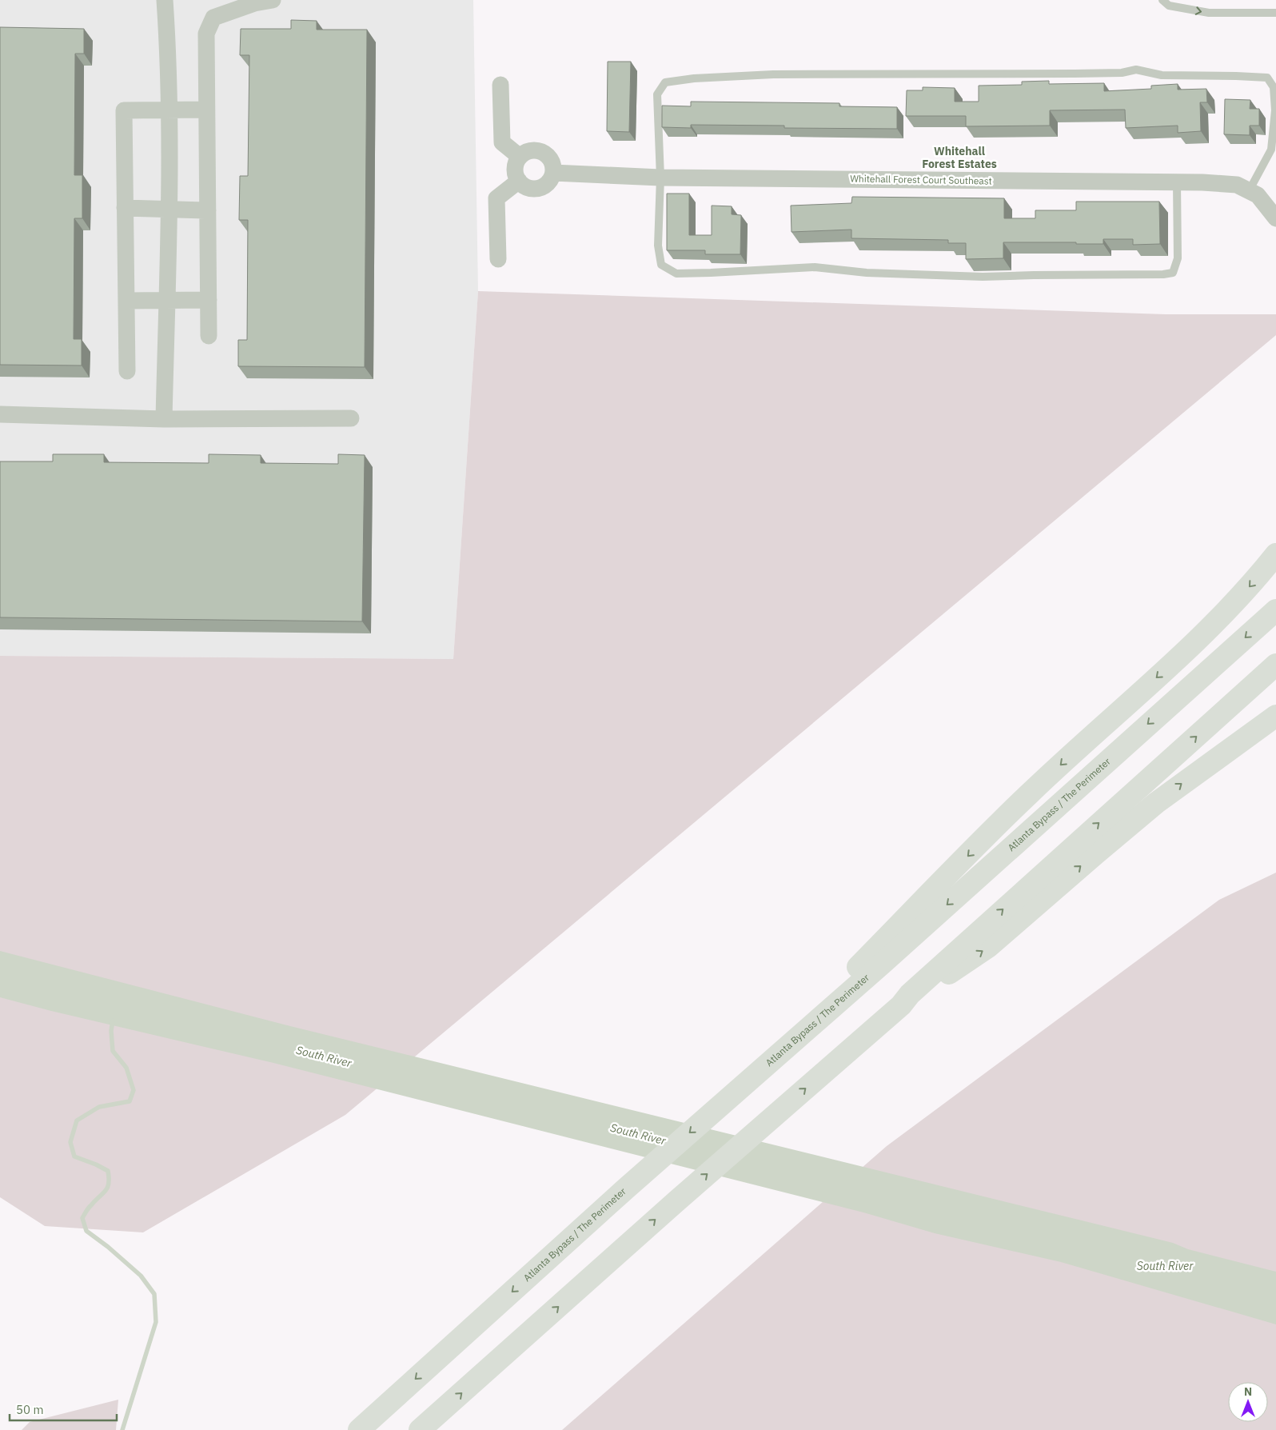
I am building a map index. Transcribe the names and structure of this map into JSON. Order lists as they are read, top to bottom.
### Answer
{
  "streets": {
    "highway": ["Atlanta Bypass / The Perimeter"],
    "street": ["Whitehall Forest Court Southeast"]
  },
  "districts": ["Whitehall Forest Estates"],
  "water": ["South River"],
  "scale_bar": "50 m",
  "north": "top"
}
